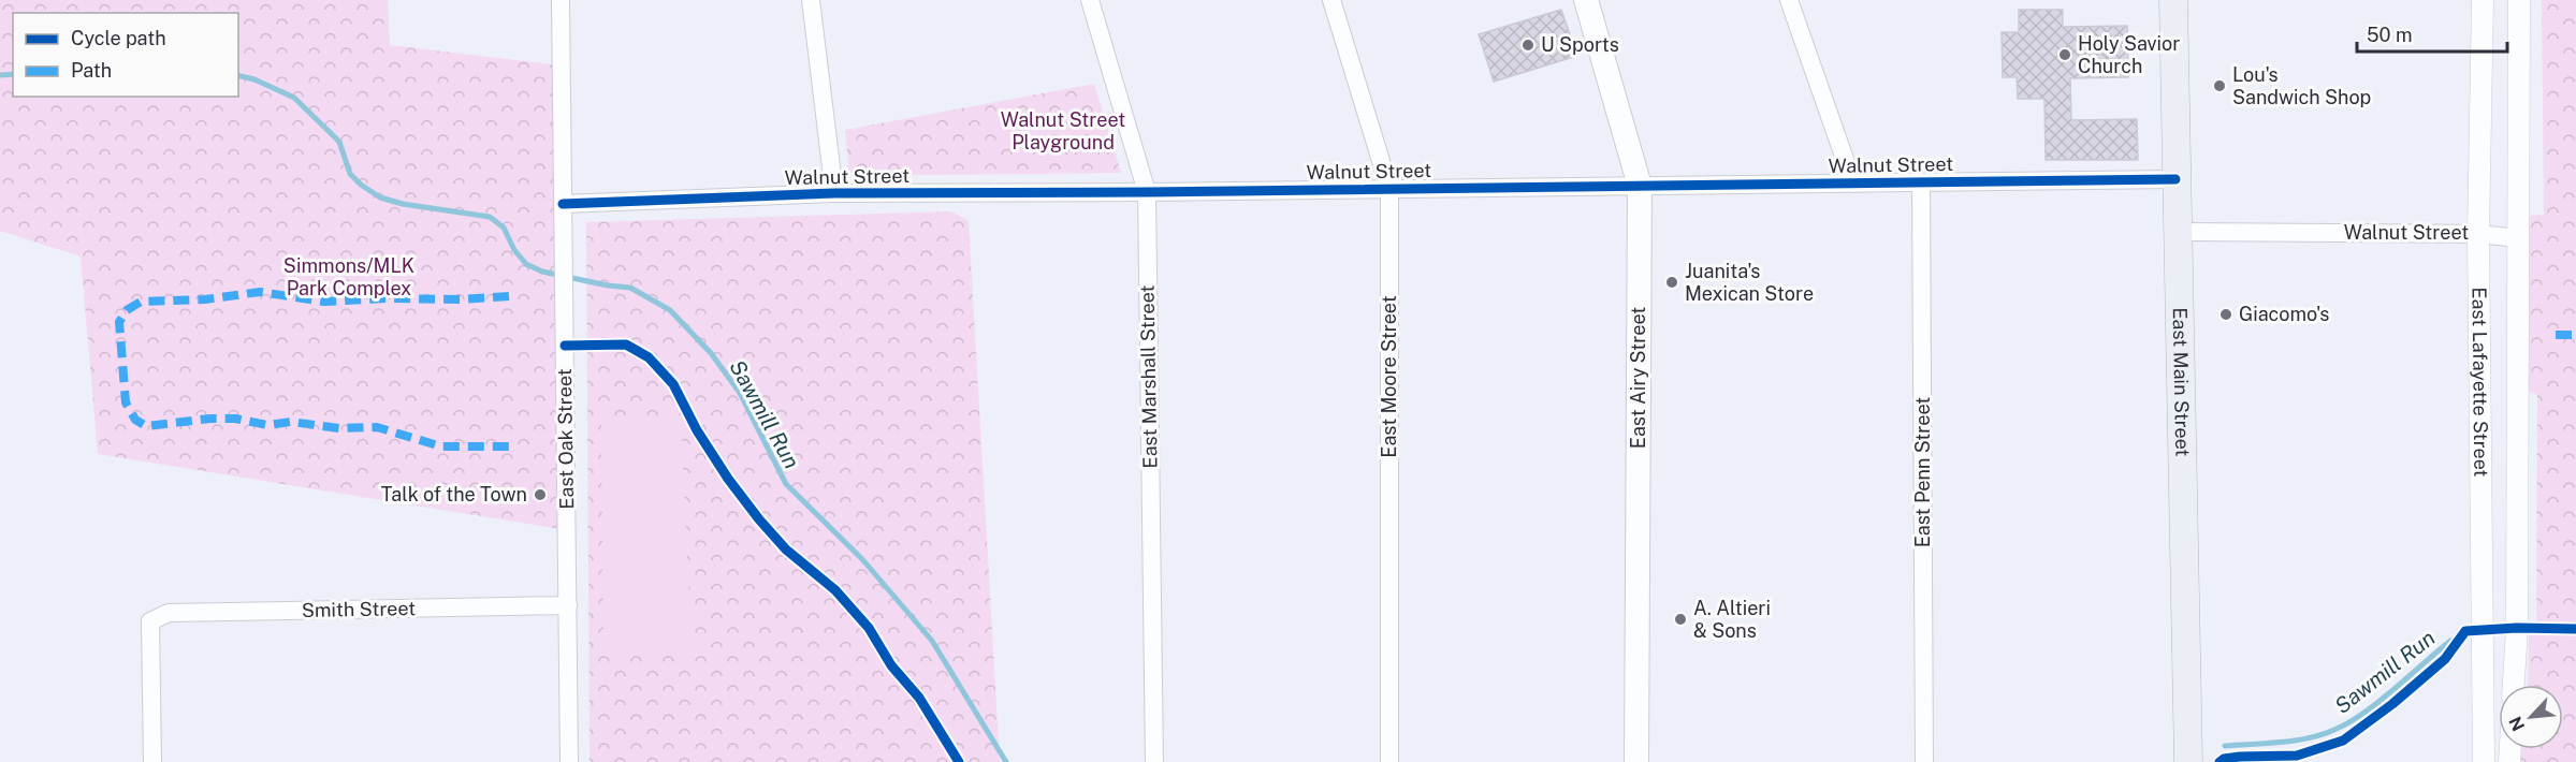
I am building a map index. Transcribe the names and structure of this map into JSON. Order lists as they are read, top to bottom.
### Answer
{
  "streets": {
    "main road": ["East Airy Street", "East Main Street"],
    "street": [
      "Walnut Street",
      "East Marshall Street",
      "East Moore Street",
      "East Lafayette Street",
      "East Oak Street",
      "East Penn Street",
      "Smith Street"
    ]
  },
  "crossings": [
    ["Walnut Street", "East Marshall Street"],
    ["Walnut Street", "East Moore Street"],
    ["Walnut Street", "East Airy Street"],
    ["Walnut Street", "East Main Street"],
    ["Walnut Street", "East Lafayette Street"],
    ["Walnut Street", "East Oak Street"],
    ["Walnut Street", "East Penn Street"],
    ["East Oak Street", "Smith Street"]
  ],
  "water": ["Sawmill Run"],
  "parks": ["Walnut Street Playground", "Simmons/MLK Park Complex"],
  "places": [
    "U Sports",
    "Holy Savior Church",
    "Lou's Sandwich Shop",
    "Juanita's Mexican Store",
    "Giacomo's",
    "Talk of the Town",
    "A. Altieri & Sons"
  ],
  "legend": ["Cycle path", "Path"],
  "scale_bar": "50 m",
  "north": "bottom left"
}
